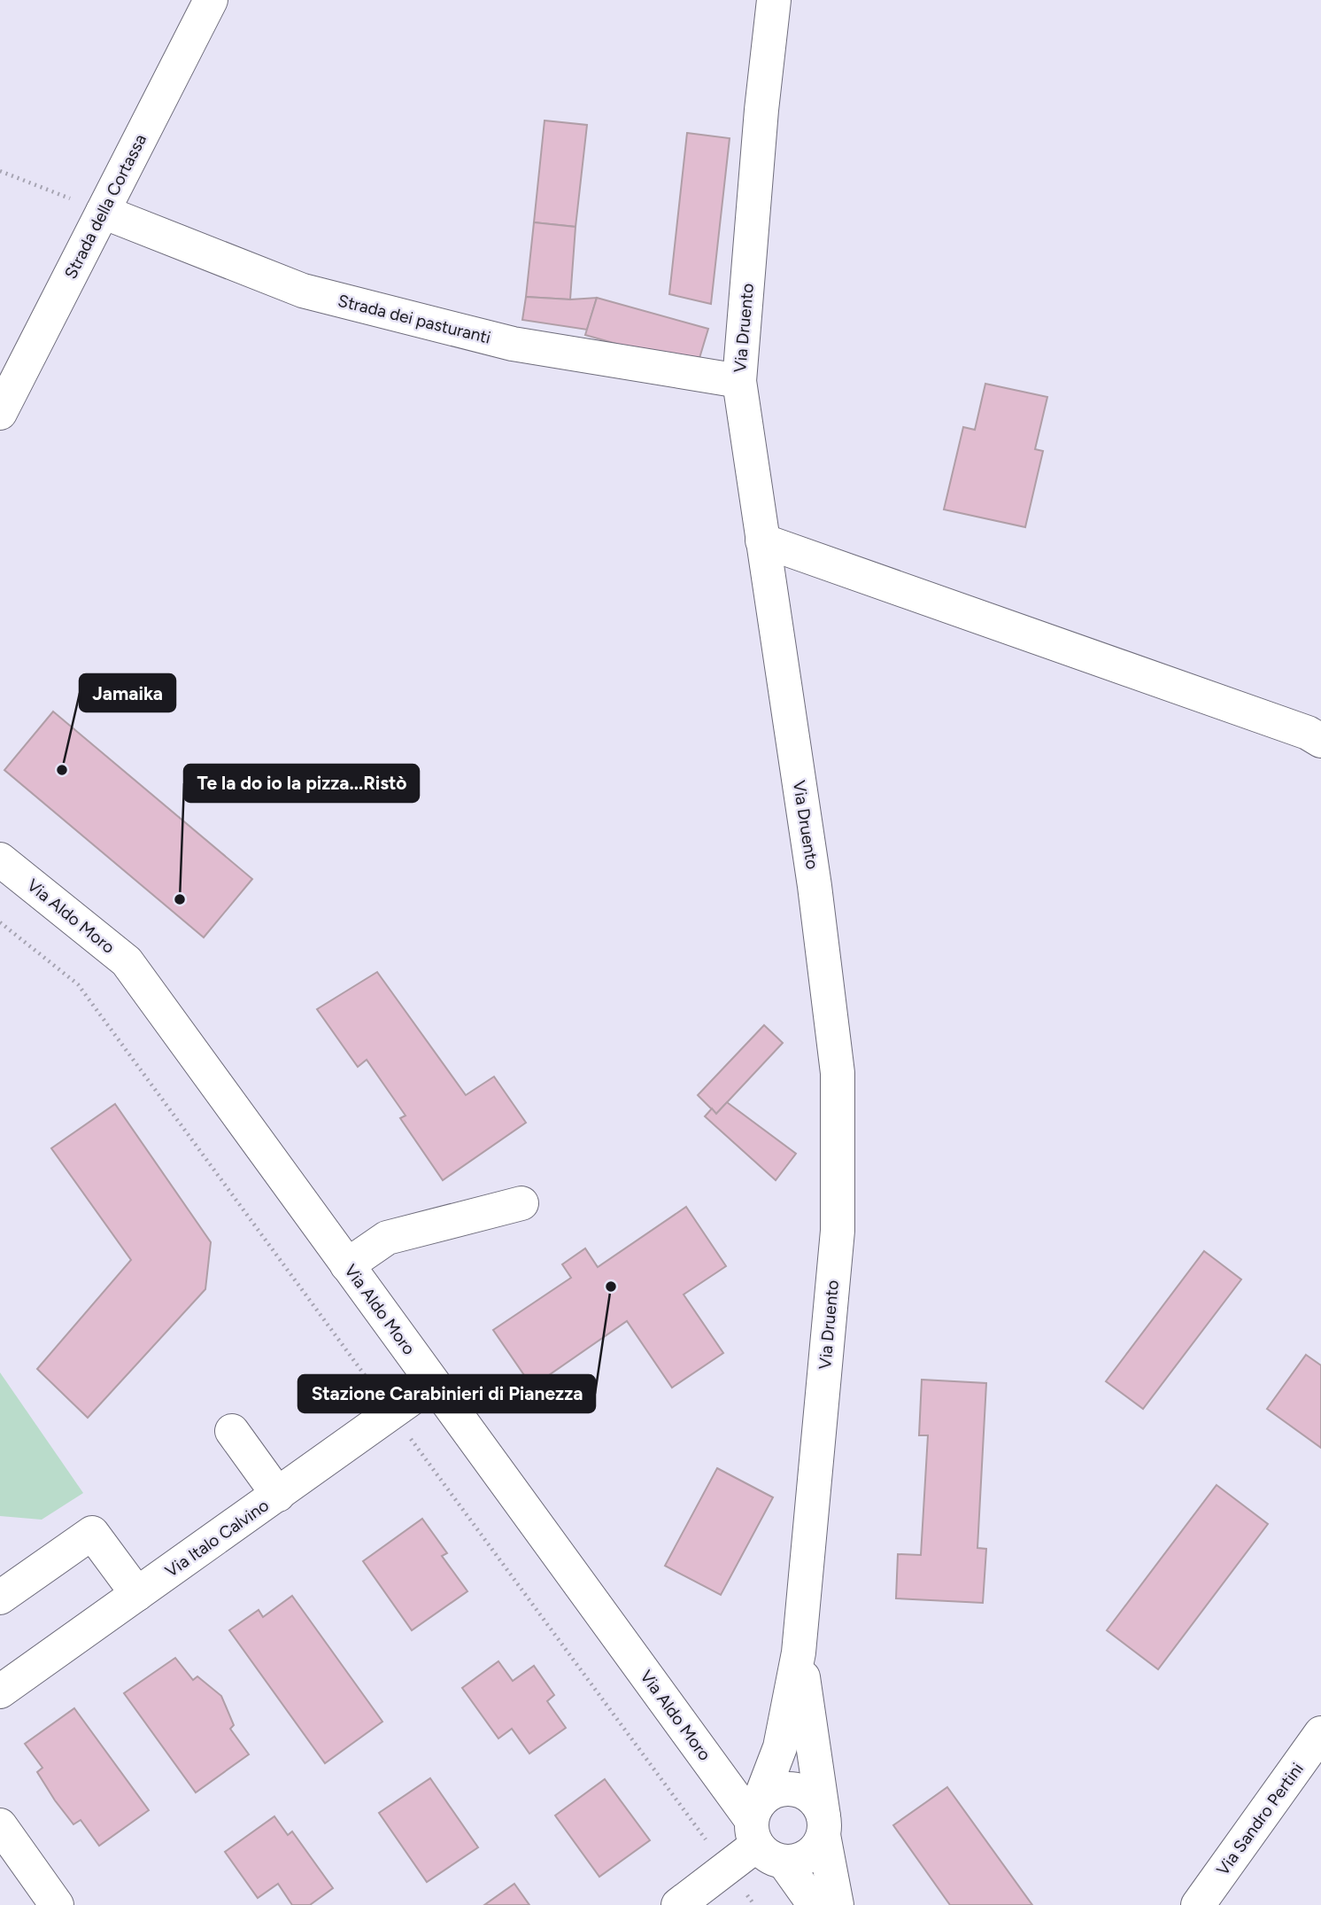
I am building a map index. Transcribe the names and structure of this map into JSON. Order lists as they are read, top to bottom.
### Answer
{
  "streets": {
    "street": [
      "Strada della Cortassa",
      "Strada dei pasturanti",
      "Via Druento",
      "Via Aldo Moro",
      "Via Italo Calvino",
      "Via Sandro Pertini"
    ]
  },
  "crossings": [
    ["Strada della Cortassa", "Strada dei pasturanti"],
    ["Strada dei pasturanti", "Via Druento"],
    ["Via Druento", "Via Aldo Moro"],
    ["Via Aldo Moro", "Via Italo Calvino"]
  ],
  "places": ["Jamaika", "Te la do io la pizza...Ristò", "Stazione Carabinieri di Pianezza"]
}
